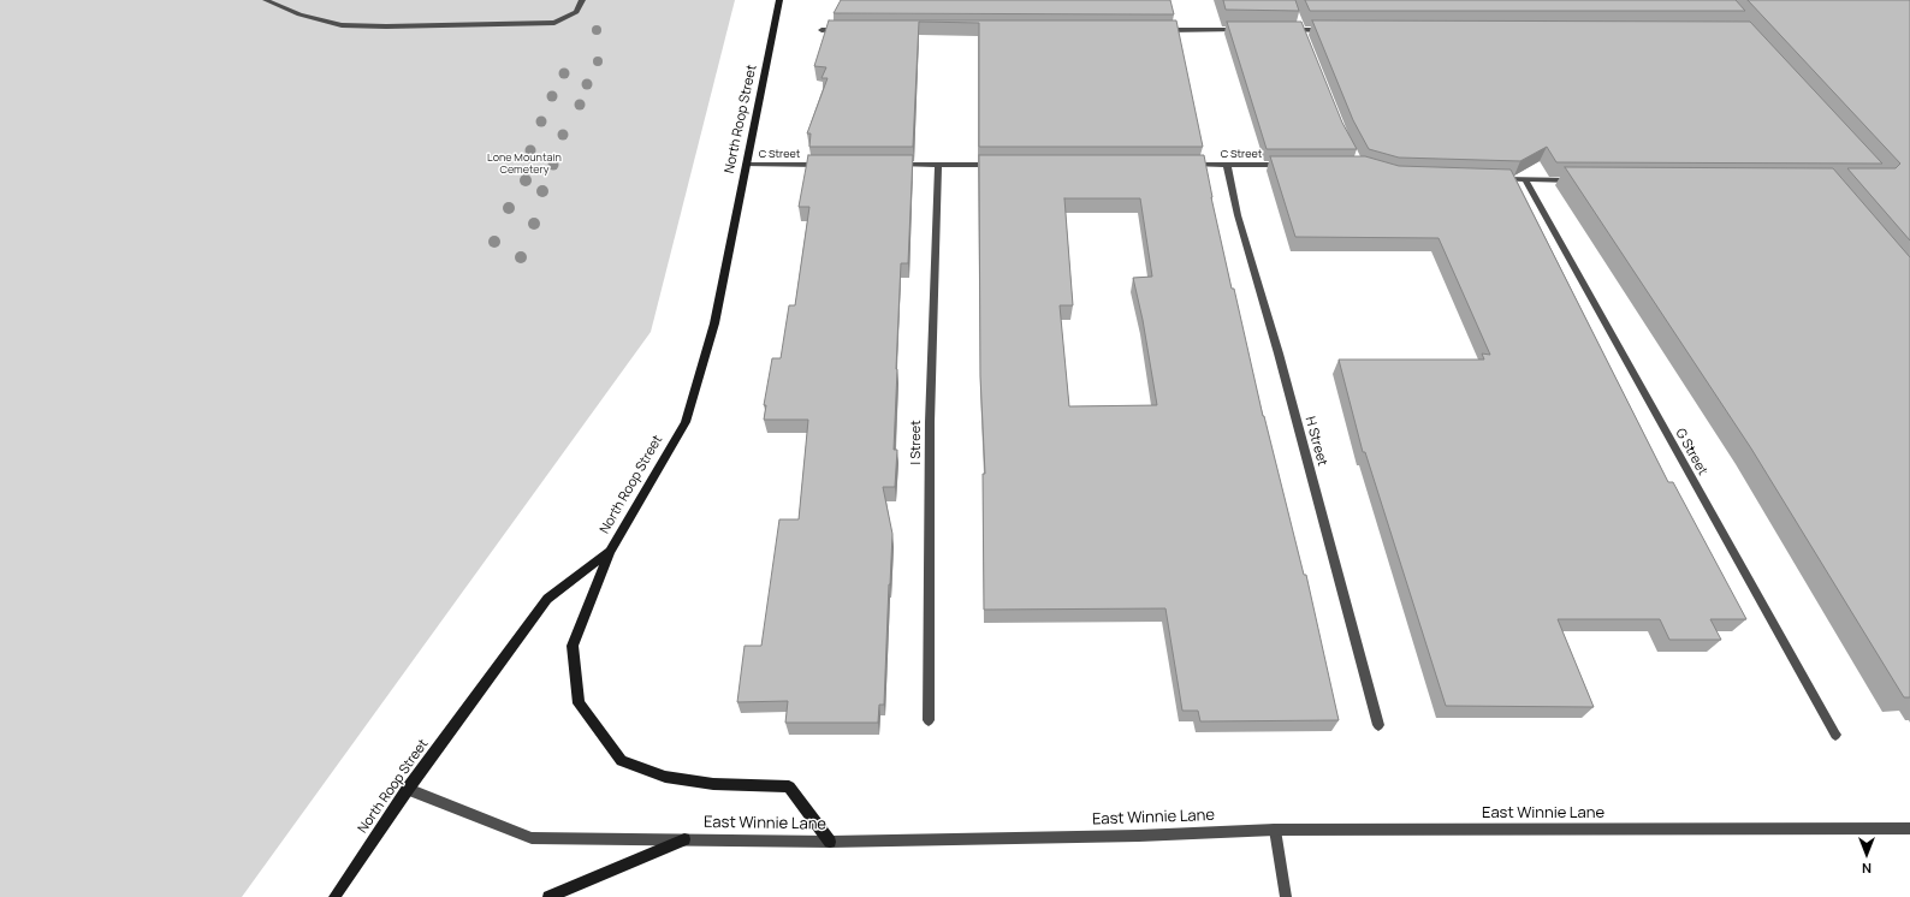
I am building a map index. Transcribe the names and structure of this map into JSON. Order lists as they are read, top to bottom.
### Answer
{
  "streets": {
    "main road": ["North Roop Street"],
    "street": [
      "C Street",
      "H Street",
      "I Street",
      "G Street",
      "East Winnie Lane"
    ]
  },
  "crossings": [
    ["North Roop Street", "C Street"],
    ["North Roop Street", "East Winnie Lane"],
    ["C Street", "H Street"]
  ],
  "parks": ["Lone Mountain Cemetery"],
  "north": "bottom"
}
